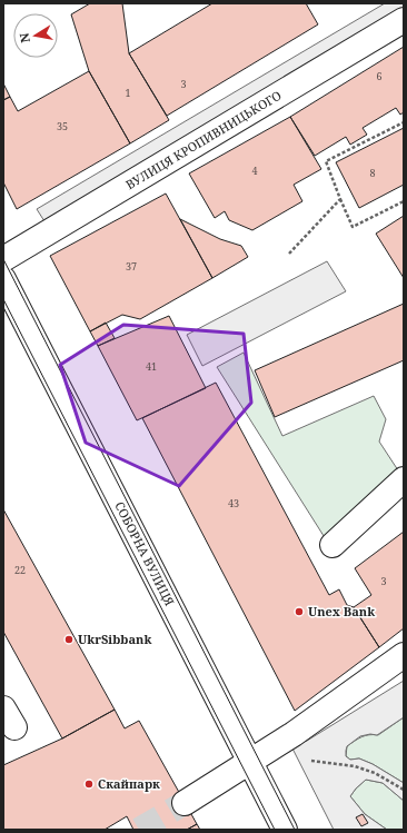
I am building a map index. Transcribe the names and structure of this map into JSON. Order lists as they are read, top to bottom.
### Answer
{
  "streets": {
    "street": ["ВУЛИЦЯ КРОПИВНИЦЬКОГО", "СОБОРНА ВУЛИЦЯ"]
  },
  "places": ["Unex Bank", "UkrSibbank", "Скайпарк"],
  "house_numbers": [
    "6",
    "3",
    "1",
    "35",
    "4",
    "8",
    "37",
    "41",
    "43",
    "22",
    "3"
  ],
  "north": "left"
}
